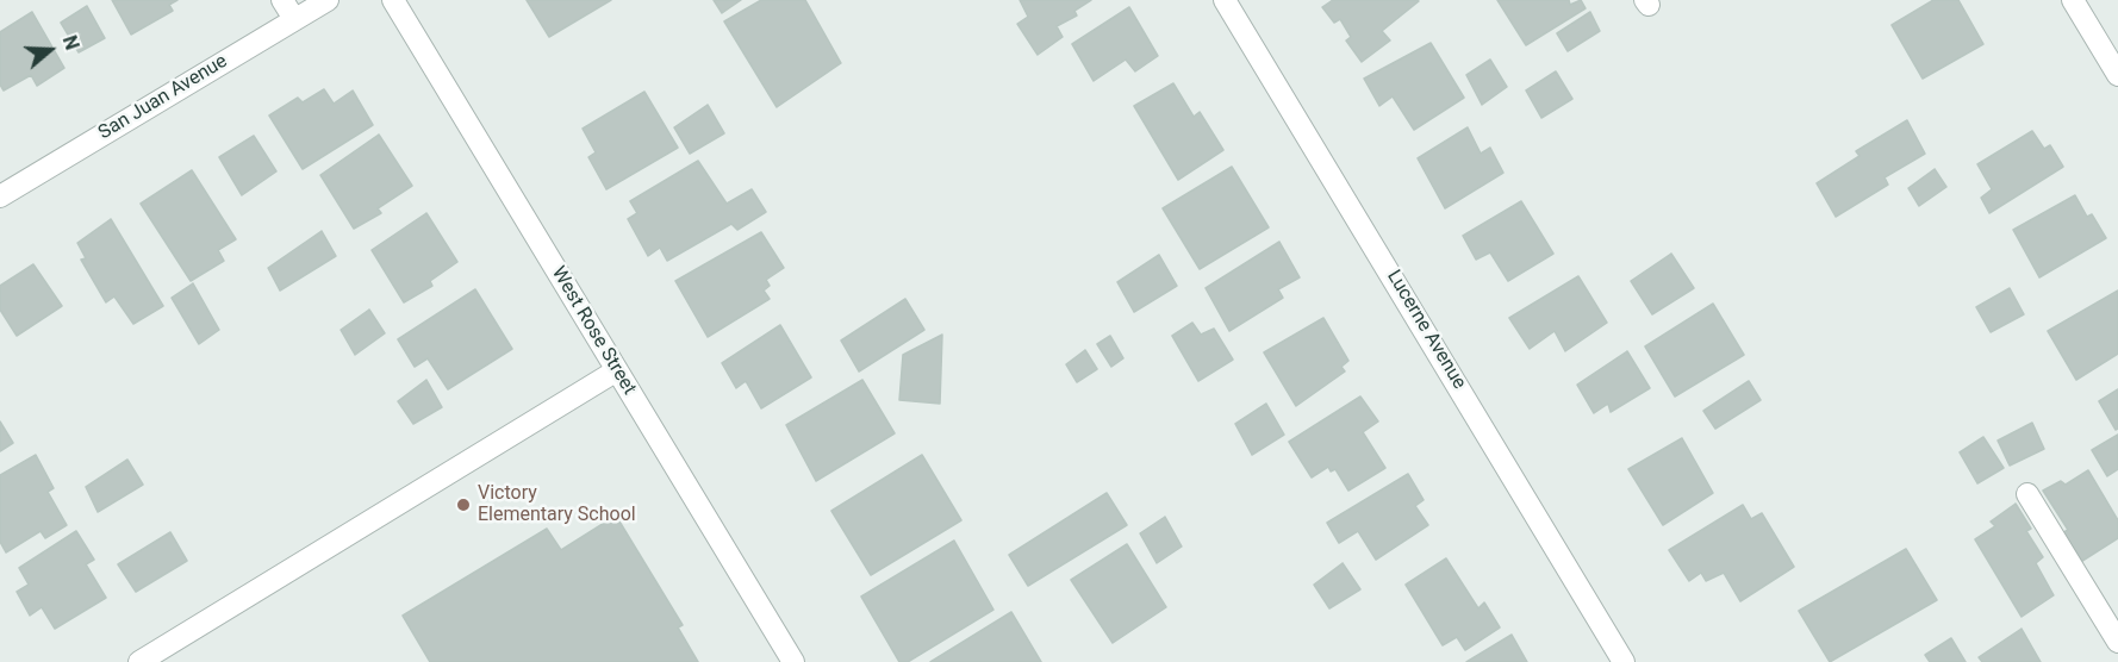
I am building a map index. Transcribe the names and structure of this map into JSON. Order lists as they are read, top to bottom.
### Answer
{
  "streets": {
    "street": ["San Juan Avenue", "Lucerne Avenue", "West Rose Street"]
  },
  "places": ["Victory Elementary School"],
  "north": "right"
}
